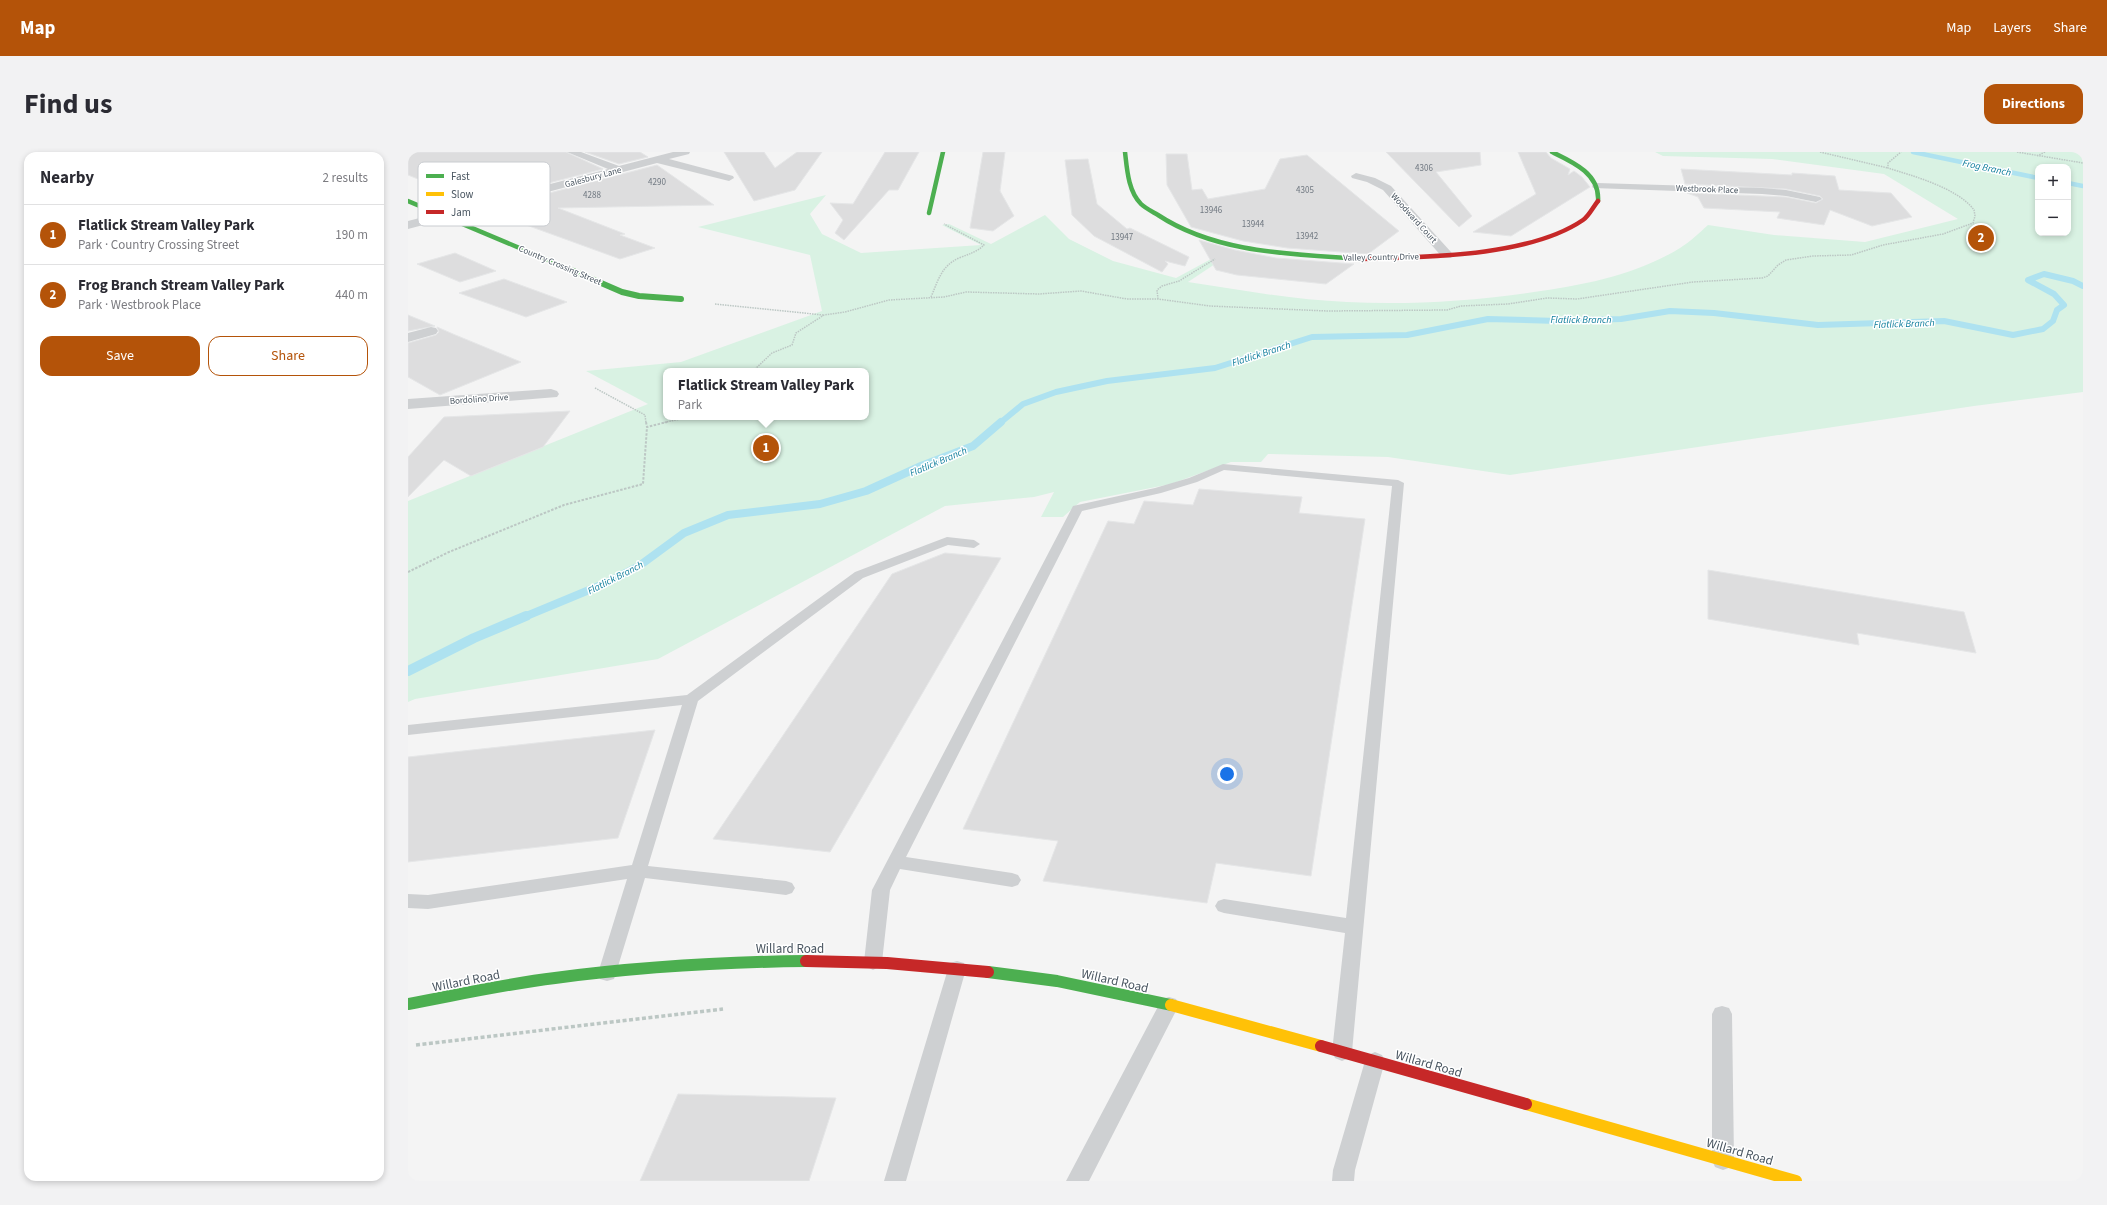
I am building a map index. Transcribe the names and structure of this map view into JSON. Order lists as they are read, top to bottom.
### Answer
{
  "streets": {
    "street": [
      "Galesbury Lane",
      "Westbrook Place",
      "Woodward Court",
      "Valley Country Drive",
      "Country Crossing Street",
      "Bordolino Drive",
      "Willard Road"
    ]
  },
  "crossings": [
    ["Westbrook Place", "Valley Country Drive"],
    ["Woodward Court", "Valley Country Drive"]
  ],
  "water": ["Frog Branch", "Flatlick Branch"],
  "house_numbers": [
    "4306",
    "4290",
    "4305",
    "4288",
    "13946",
    "13944",
    "13942",
    "13947"
  ],
  "legend": ["Fast", "Slow", "Jam"],
  "page": {
    "header": "Map",
    "nav": ["Map", "Layers", "Share"],
    "title": "Find us",
    "buttons": [
      "Directions",
      ["Save", "Share"]
    ],
    "heading": ["Nearby", "2 results"],
    "map_buttons": ["+", "−"],
    "list": [
      {
        "mark": "1",
        "name": "Flatlick Stream Valley Park",
        "note": "Park · Country Crossing Street",
        "value": "190 m"
      },
      {
        "mark": "2",
        "name": "Frog Branch Stream Valley Park",
        "note": "Park · Westbrook Place",
        "value": "440 m"
      }
    ],
    "pins": ["2", "1"],
    "popup": ["Flatlick Stream Valley Park", "Park"]
  }
}
